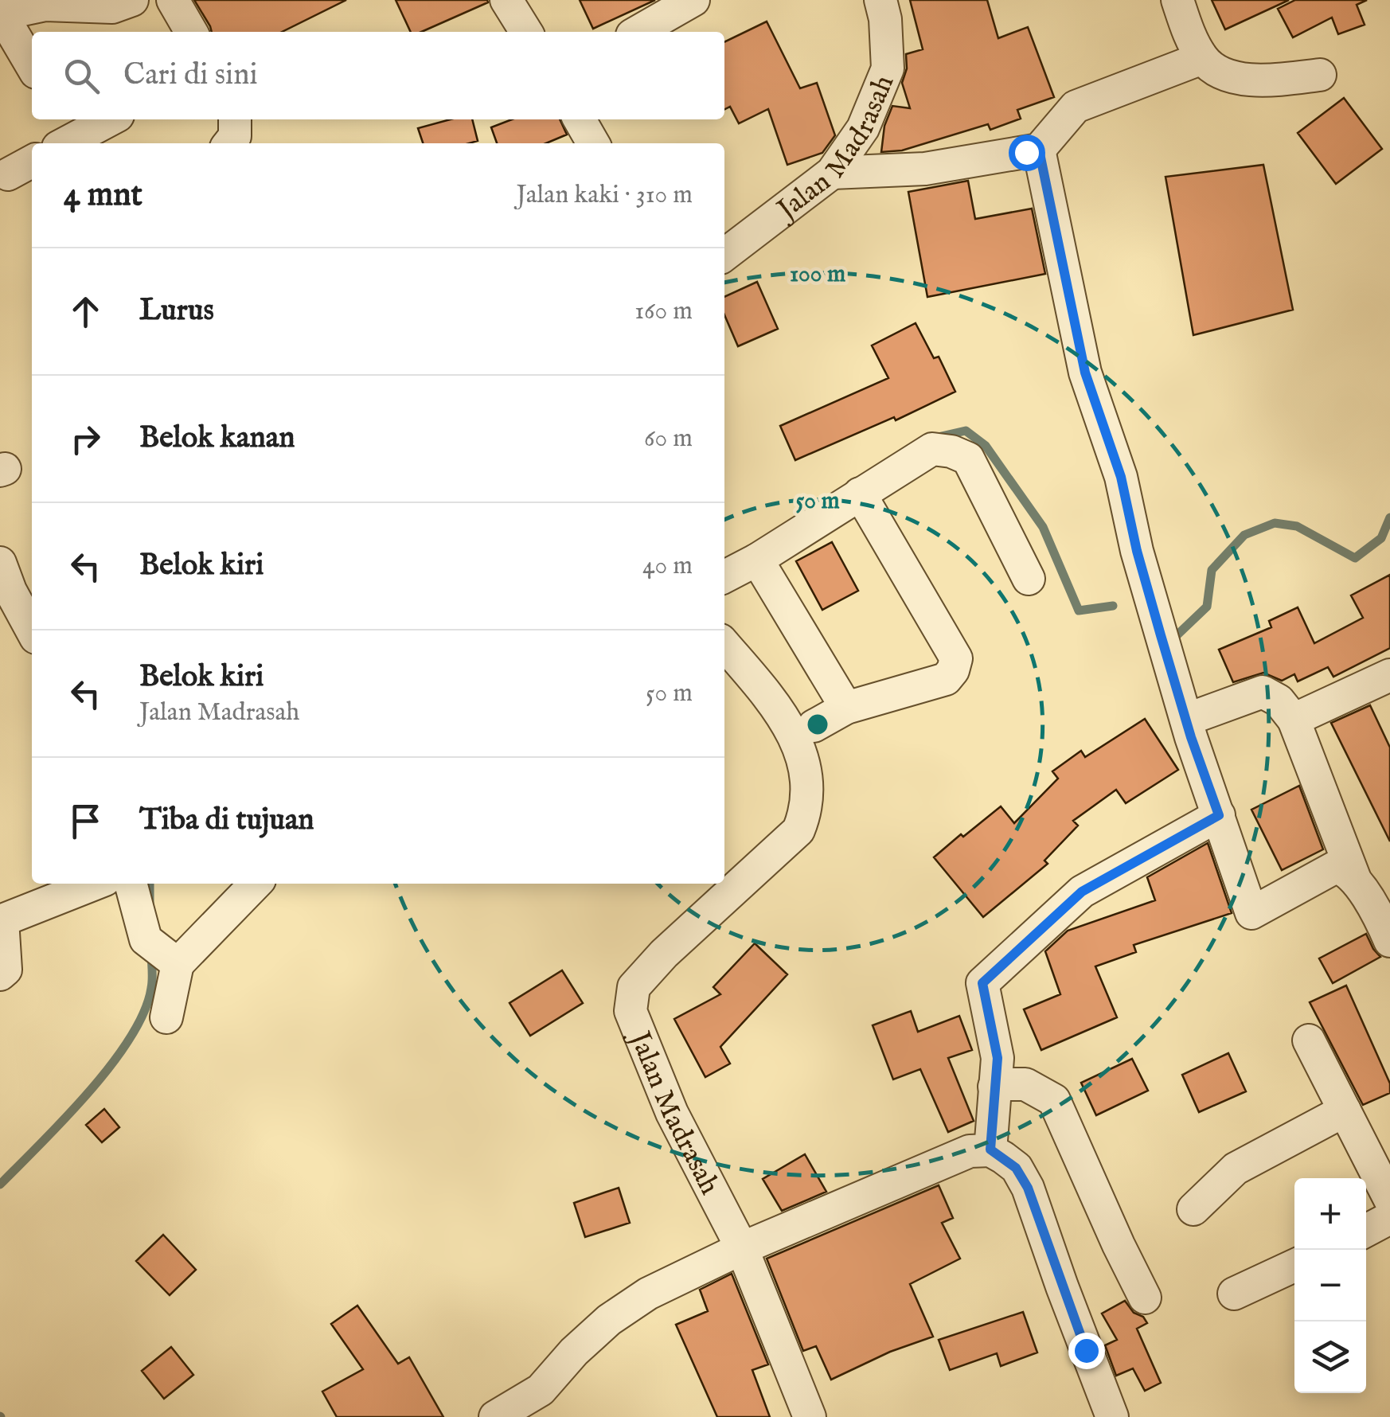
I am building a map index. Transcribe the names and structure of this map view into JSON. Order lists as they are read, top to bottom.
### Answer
{
  "streets": {
    "street": ["Jalan Madrasah"]
  },
  "page": {
    "search": "Cari di sini",
    "heading": ["4 mnt", "Jalan kaki · 310 m"],
    "list": [
      ["Lurus", "160 m"],
      ["Belok kanan", "60 m"],
      ["Belok kiri", "40 m"],
      ["Belok kiri", "Jalan Madrasah", "50 m"],
      "Tiba di tujuan"
    ],
    "map_buttons": ["+", "−"]
  },
  "rings": ["100 m", "50 m"]
}
